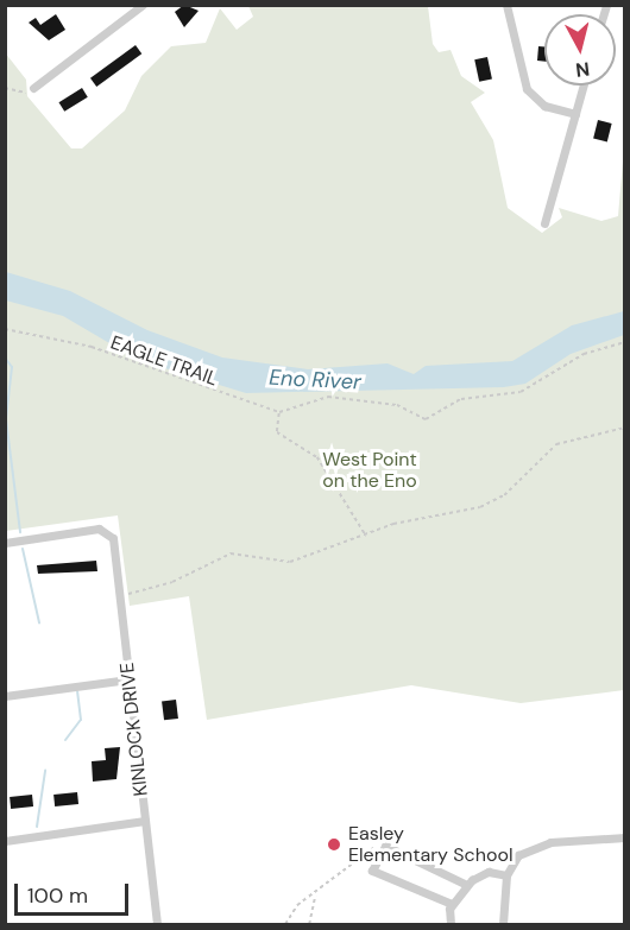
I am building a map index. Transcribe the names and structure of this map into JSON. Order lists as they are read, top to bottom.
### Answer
{
  "streets": {
    "street": ["KINLOCK DRIVE"],
    "path": ["EAGLE TRAIL"]
  },
  "water": ["Eno River"],
  "parks": ["West Point on the Eno"],
  "places": ["Easley Elementary School"],
  "scale_bar": "100 m",
  "north": "bottom"
}
